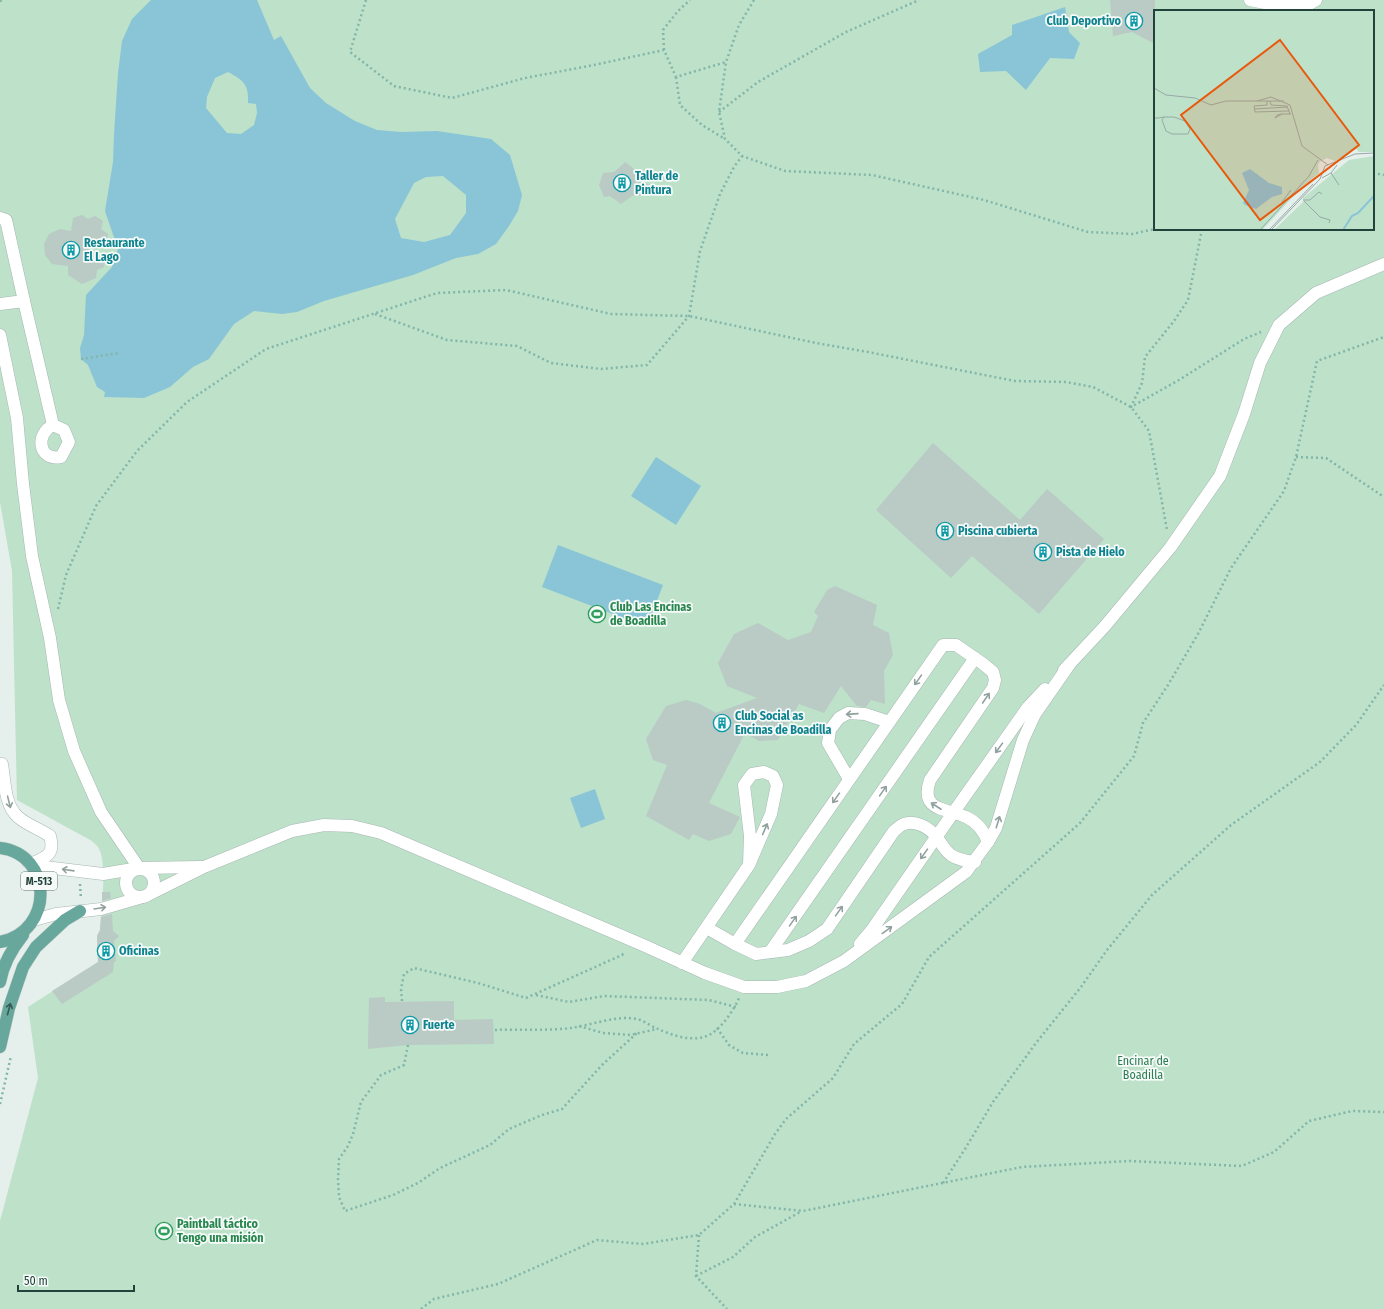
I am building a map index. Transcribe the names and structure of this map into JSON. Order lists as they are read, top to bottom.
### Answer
{
  "streets": {
    "main road": ["M-513"]
  },
  "parks": ["Encinar de Boadilla"],
  "places": {
    "building": [
      "Club Deportivo",
      "Taller de Pintura",
      "Restaurante El Lago",
      "Piscina cubierta",
      "Pista de Hielo",
      "Club Social as Encinas de Boadilla",
      "Oficinas",
      "Fuerte"
    ],
    "sports": ["Club Las Encinas de Boadilla", "Paintball táctico Tengo una misión"]
  },
  "scale_bar": "50 m"
}
